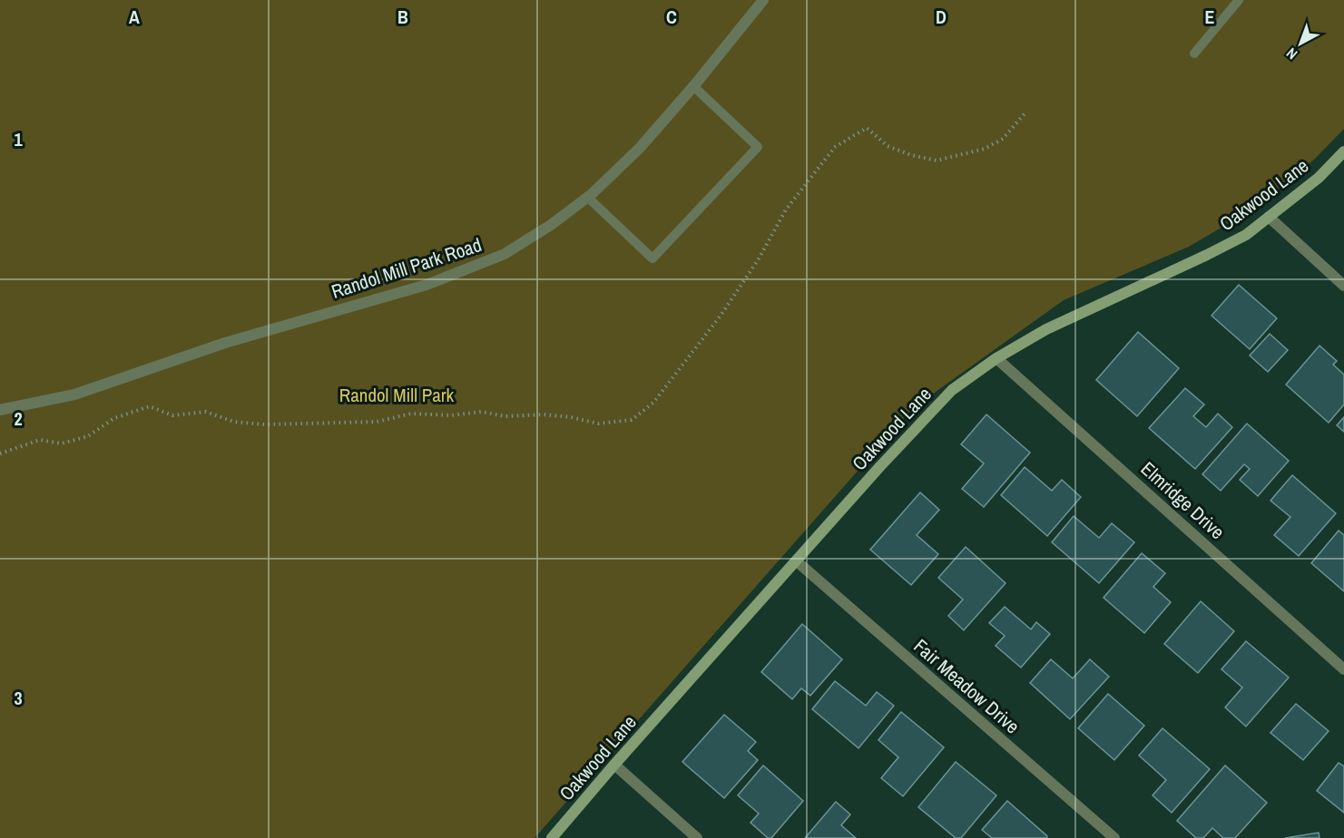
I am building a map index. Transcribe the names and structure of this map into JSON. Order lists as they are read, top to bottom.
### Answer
{
  "streets": {
    "street": [
      "Oakwood Lane",
      "Randol Mill Park Road",
      "Elmridge Drive",
      "Fair Meadow Drive"
    ]
  },
  "crossings": [
    ["Oakwood Lane", "Elmridge Drive"],
    ["Oakwood Lane", "Fair Meadow Drive"]
  ],
  "parks": ["Randol Mill Park"],
  "north": "bottom left",
  "grid": {
    "columns": [
      "A",
      "B",
      "C",
      "D",
      "E"
    ],
    "rows": ["1", "2", "3"]
  }
}
